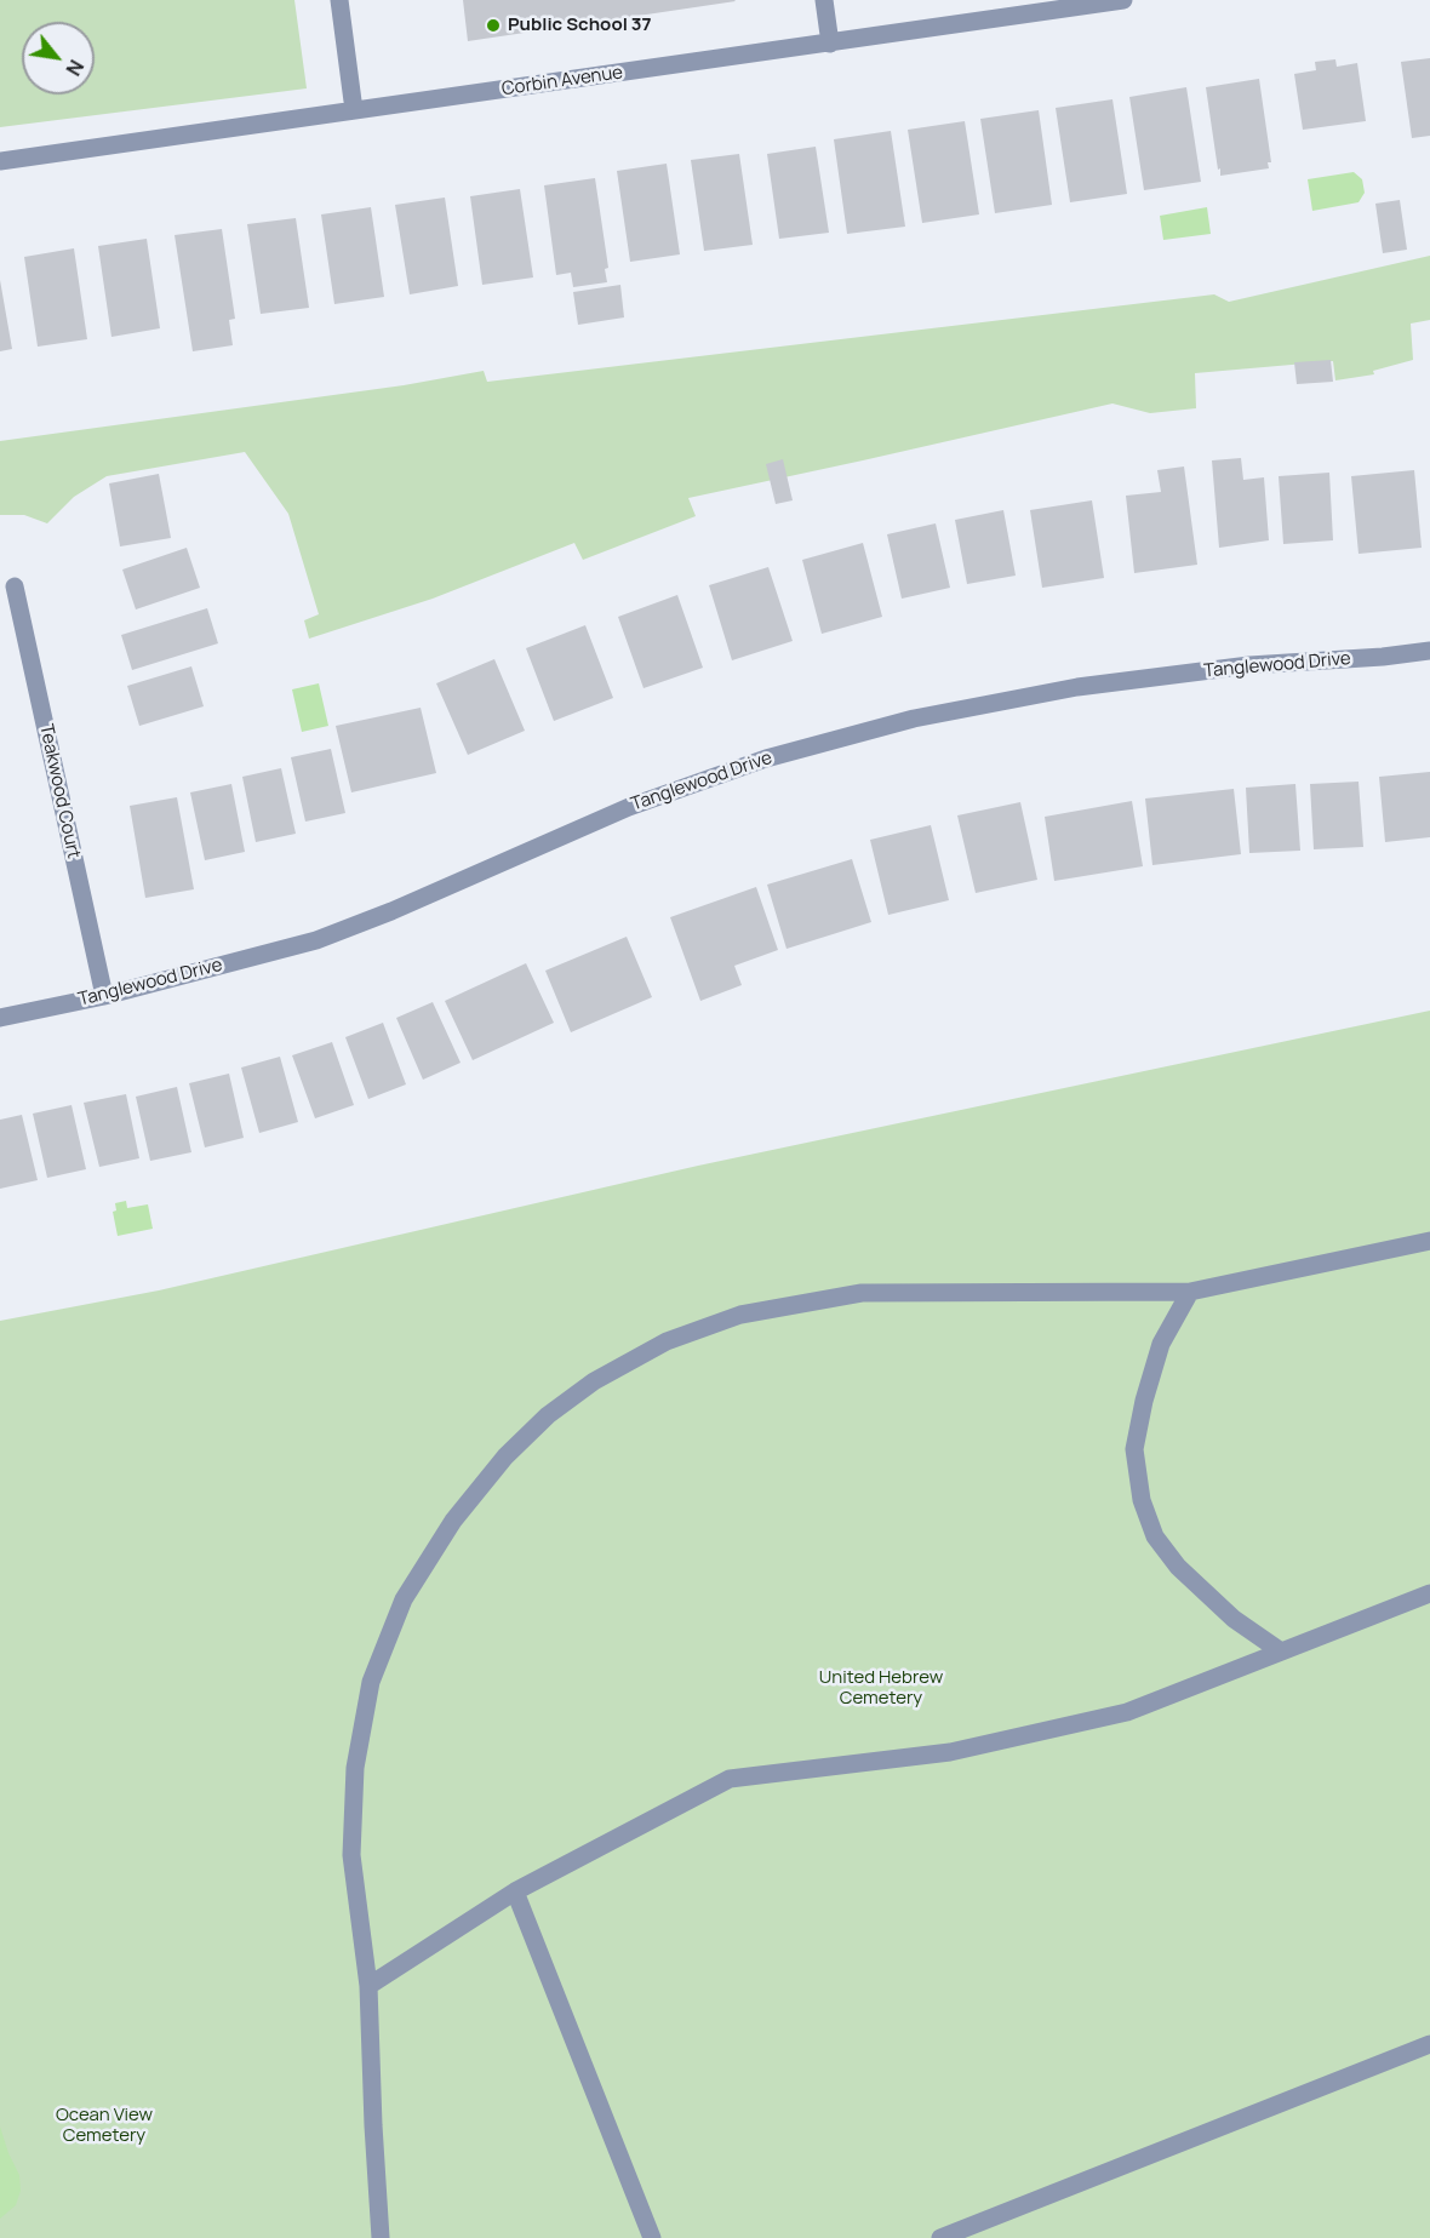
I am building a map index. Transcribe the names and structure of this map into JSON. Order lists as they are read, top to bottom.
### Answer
{
  "streets": {
    "street": ["Corbin Avenue", "Tanglewood Drive", "Teakwood Court"]
  },
  "crossings": [
    ["Tanglewood Drive", "Teakwood Court"]
  ],
  "parks": ["United Hebrew Cemetery", "Ocean View Cemetery"],
  "places": ["Public School 37"],
  "north": "bottom right"
}
